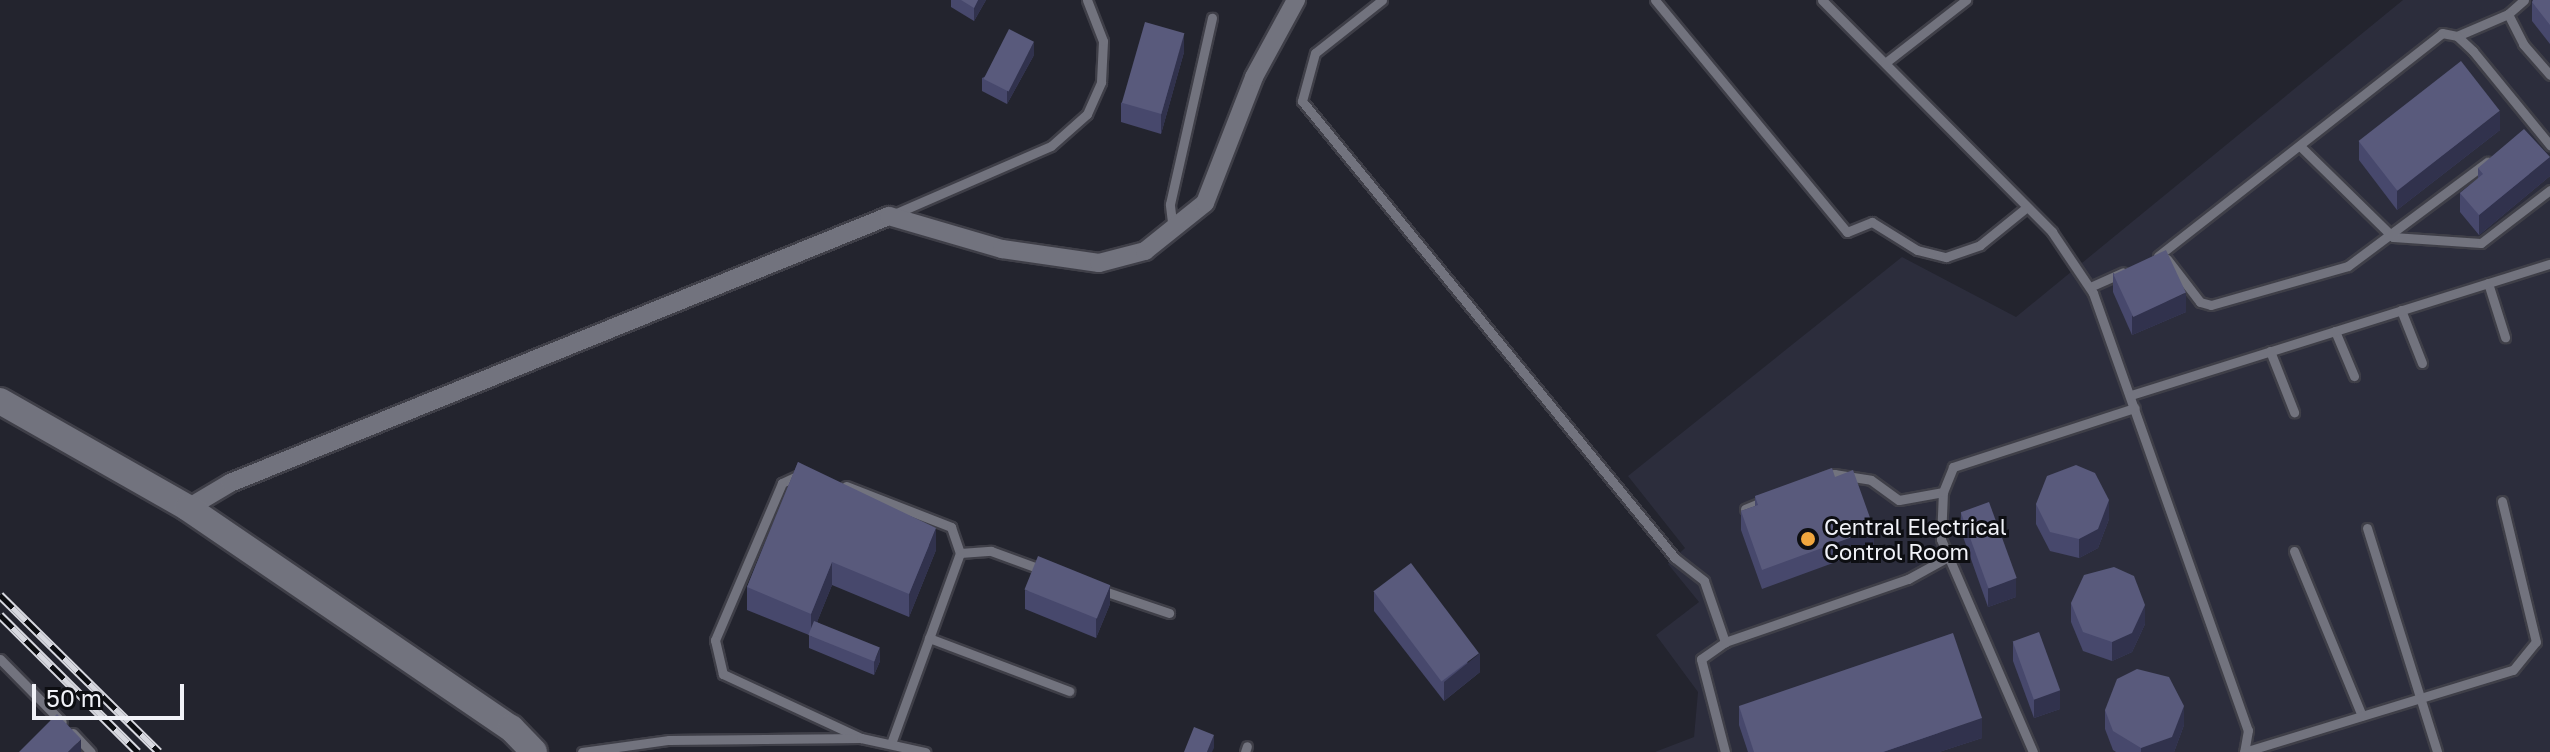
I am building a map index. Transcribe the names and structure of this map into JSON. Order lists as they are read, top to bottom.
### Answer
{
  "places": ["Central Electrical Control Room"],
  "scale_bar": "50 m"
}
